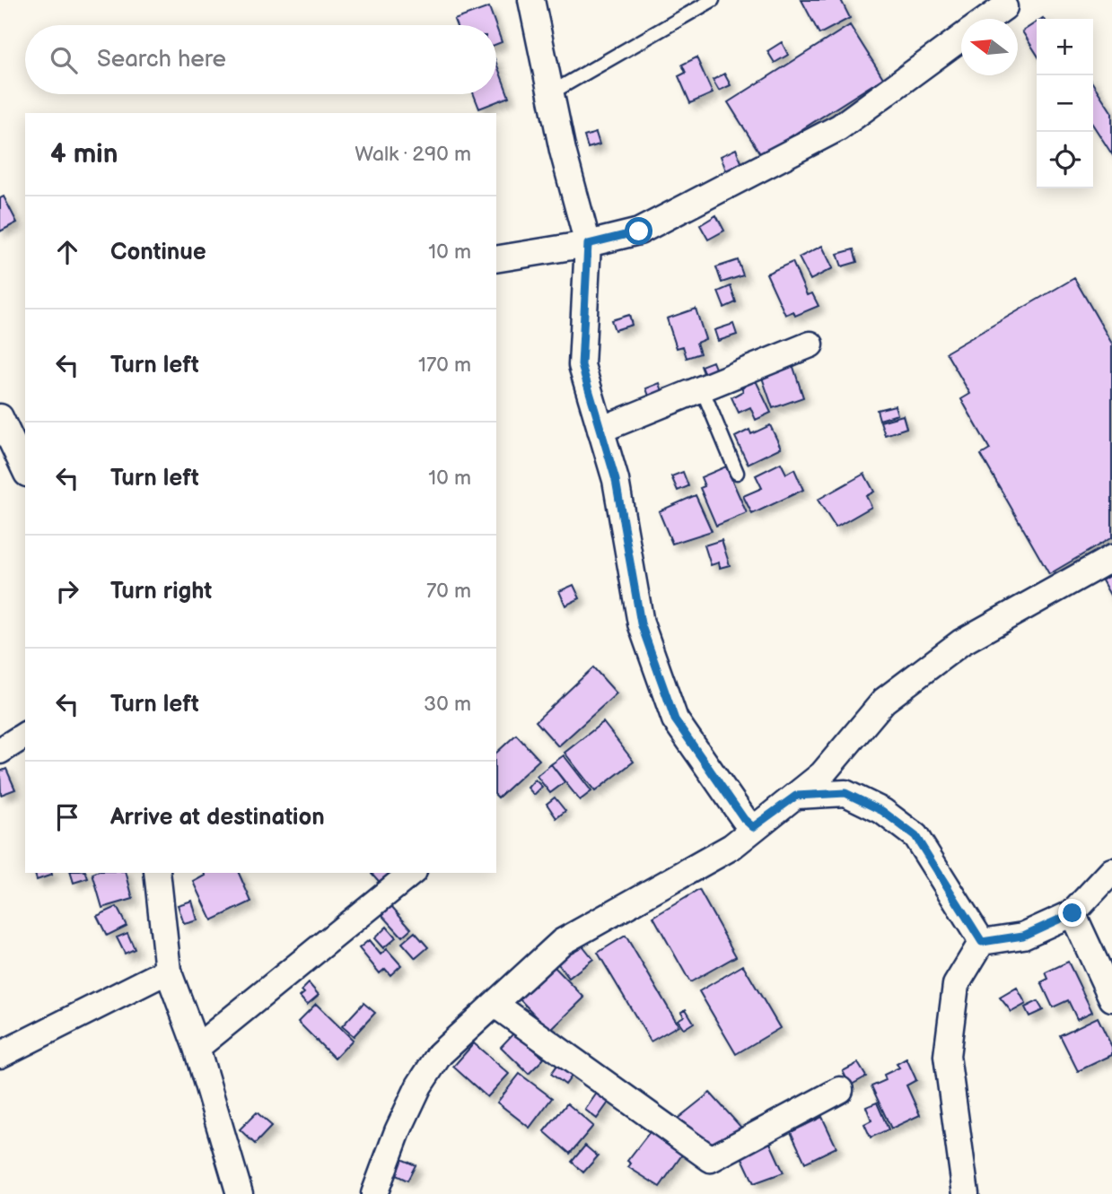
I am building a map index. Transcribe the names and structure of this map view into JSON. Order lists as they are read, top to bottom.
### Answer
{
  "north": "left",
  "page": {
    "map_buttons": ["+", "−"],
    "search": "Search here",
    "heading": ["4 min", "Walk · 290 m"],
    "list": [
      ["Continue", "10 m"],
      ["Turn left", "170 m"],
      ["Turn left", "10 m"],
      ["Turn right", "70 m"],
      ["Turn left", "30 m"],
      "Arrive at destination"
    ]
  }
}
